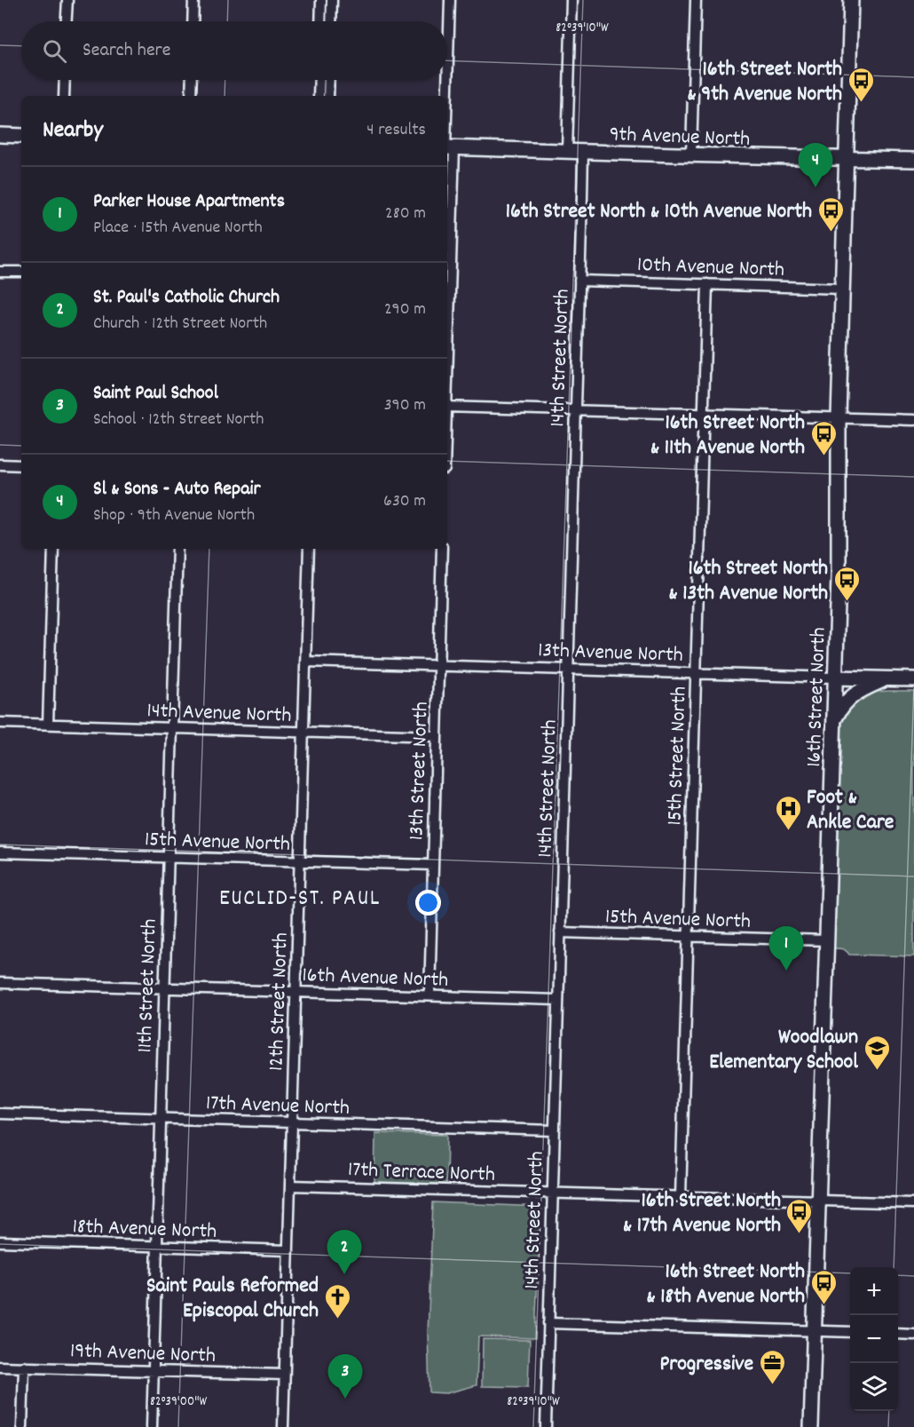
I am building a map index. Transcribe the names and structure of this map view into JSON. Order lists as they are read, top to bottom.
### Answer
{
  "streets": {
    "street": [
      "9th Avenue North",
      "10th Avenue North",
      "14th Street North",
      "13th Avenue North",
      "16th Street North",
      "14th Avenue North",
      "15th Street North",
      "13th Street North",
      "15th Avenue North",
      "16th Avenue North",
      "11th Street North",
      "12th Street North",
      "17th Avenue North",
      "17th Terrace North",
      "18th Avenue North",
      "19th Avenue North"
    ]
  },
  "crossings": [
    ["9th Avenue North", "14th Street North"],
    ["9th Avenue North", "16th Street North"],
    ["10th Avenue North", "14th Street North"],
    ["10th Avenue North", "16th Street North"],
    ["10th Avenue North", "15th Street North"],
    ["14th Street North", "13th Avenue North"],
    ["14th Street North", "15th Avenue North"],
    ["14th Street North", "16th Avenue North"],
    ["14th Street North", "17th Avenue North"],
    ["14th Street North", "17th Terrace North"],
    ["13th Avenue North", "16th Street North"],
    ["13th Avenue North", "15th Street North"],
    ["13th Avenue North", "13th Street North"],
    ["13th Avenue North", "12th Street North"],
    ["16th Street North", "15th Avenue North"],
    ["14th Avenue North", "13th Street North"],
    ["14th Avenue North", "11th Street North"],
    ["14th Avenue North", "12th Street North"],
    ["15th Street North", "15th Avenue North"],
    ["13th Street North", "15th Avenue North"],
    ["13th Street North", "16th Avenue North"],
    ["15th Avenue North", "11th Street North"],
    ["15th Avenue North", "12th Street North"],
    ["16th Avenue North", "11th Street North"],
    ["16th Avenue North", "12th Street North"],
    ["11th Street North", "17th Avenue North"],
    ["11th Street North", "18th Avenue North"],
    ["11th Street North", "19th Avenue North"],
    ["12th Street North", "17th Avenue North"],
    ["12th Street North", "17th Terrace North"],
    ["12th Street North", "18th Avenue North"],
    ["12th Street North", "19th Avenue North"]
  ],
  "districts": ["EUCLID-ST. PAUL"],
  "places": {
    "bus stop": [
      "16th Street North & 9th Avenue North",
      "16th Street North & 10th Avenue North",
      "16th Street North & 11th Avenue North",
      "16th Street North & 13th Avenue North",
      "16th Street North & 17th Avenue North",
      "16th Street North & 18th Avenue North"
    ],
    "hospital": ["Foot & Ankle Care"],
    "school or university": ["Woodlawn Elementary School"],
    "church": ["Saint Pauls Reformed Episcopal Church"],
    "office": ["Progressive"]
  },
  "page": {
    "search": "Search here",
    "heading": ["Nearby", "4 results"],
    "pins": [
      "4",
      "1",
      "2",
      "3"
    ],
    "list": [
      {
        "mark": "1",
        "name": "Parker House Apartments",
        "note": "Place · 15th Avenue North",
        "value": "280 m"
      },
      {
        "mark": "2",
        "name": "St. Paul's Catholic Church",
        "note": "Church · 12th Street North",
        "value": "290 m"
      },
      {
        "mark": "3",
        "name": "Saint Paul School",
        "note": "School · 12th Street North",
        "value": "390 m"
      },
      {
        "mark": "4",
        "name": "Sl & Sons - Auto Repair",
        "note": "Shop · 9th Avenue North",
        "value": "630 m"
      }
    ],
    "map_buttons": ["+", "−"]
  },
  "coordinates": ["82°39'10\"W", "82°39'00\"W"]
}
